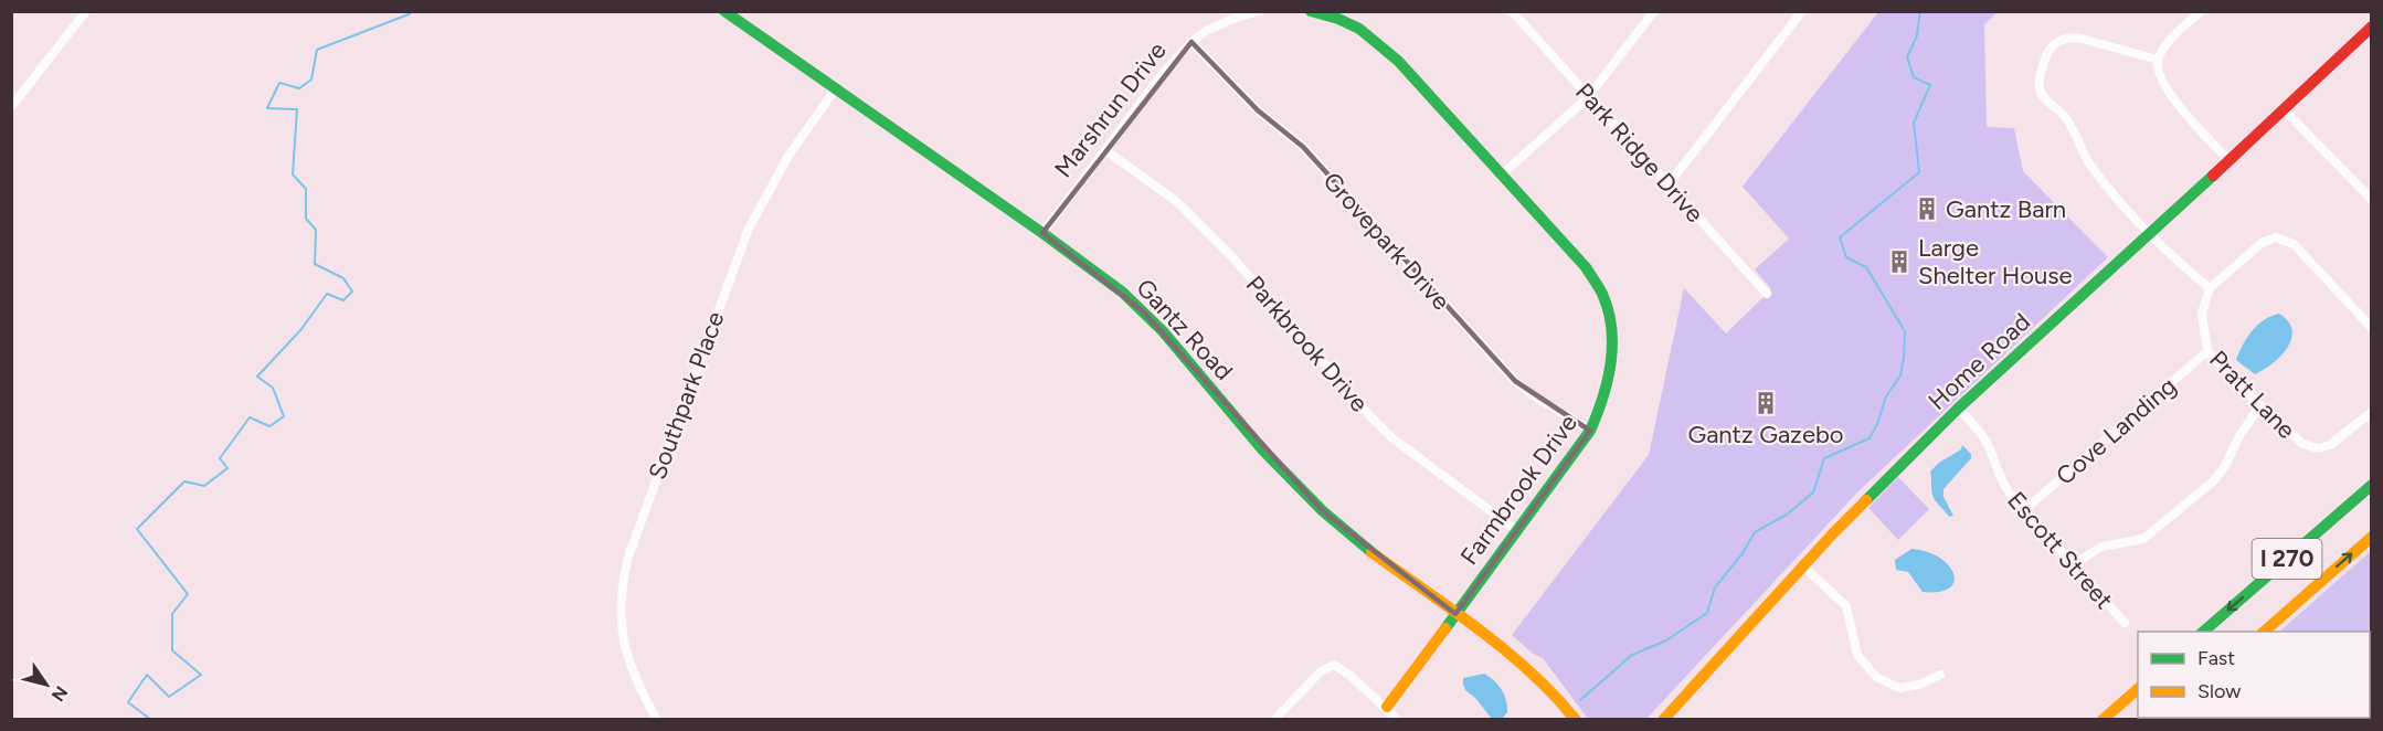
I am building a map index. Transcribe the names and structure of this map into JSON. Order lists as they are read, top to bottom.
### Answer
{
  "streets": {
    "main road": [
      "Gantz Road",
      "Home Road",
      "Farmbrook Drive",
      "I 270"
    ],
    "street": [
      "Marshrun Drive",
      "Park Ridge Drive",
      "Grovepark Drive",
      "Parkbrook Drive",
      "Pratt Lane",
      "Southpark Place",
      "Cove Landing",
      "Escott Street"
    ]
  },
  "crossings": [
    ["Marshrun Drive", "Grovepark Drive"],
    ["Marshrun Drive", "Gantz Road"],
    ["Marshrun Drive", "Parkbrook Drive"],
    ["Grovepark Drive", "Farmbrook Drive"],
    ["Gantz Road", "Southpark Place"],
    ["Gantz Road", "Farmbrook Drive"],
    ["Parkbrook Drive", "Farmbrook Drive"],
    ["Home Road", "Escott Street"],
    ["Pratt Lane", "Cove Landing"],
    ["Cove Landing", "Escott Street"]
  ],
  "places": {
    "building": ["Gantz Barn", "Large Shelter House", "Gantz Gazebo"]
  },
  "legend": ["Fast", "Slow"],
  "north": "bottom right"
}
